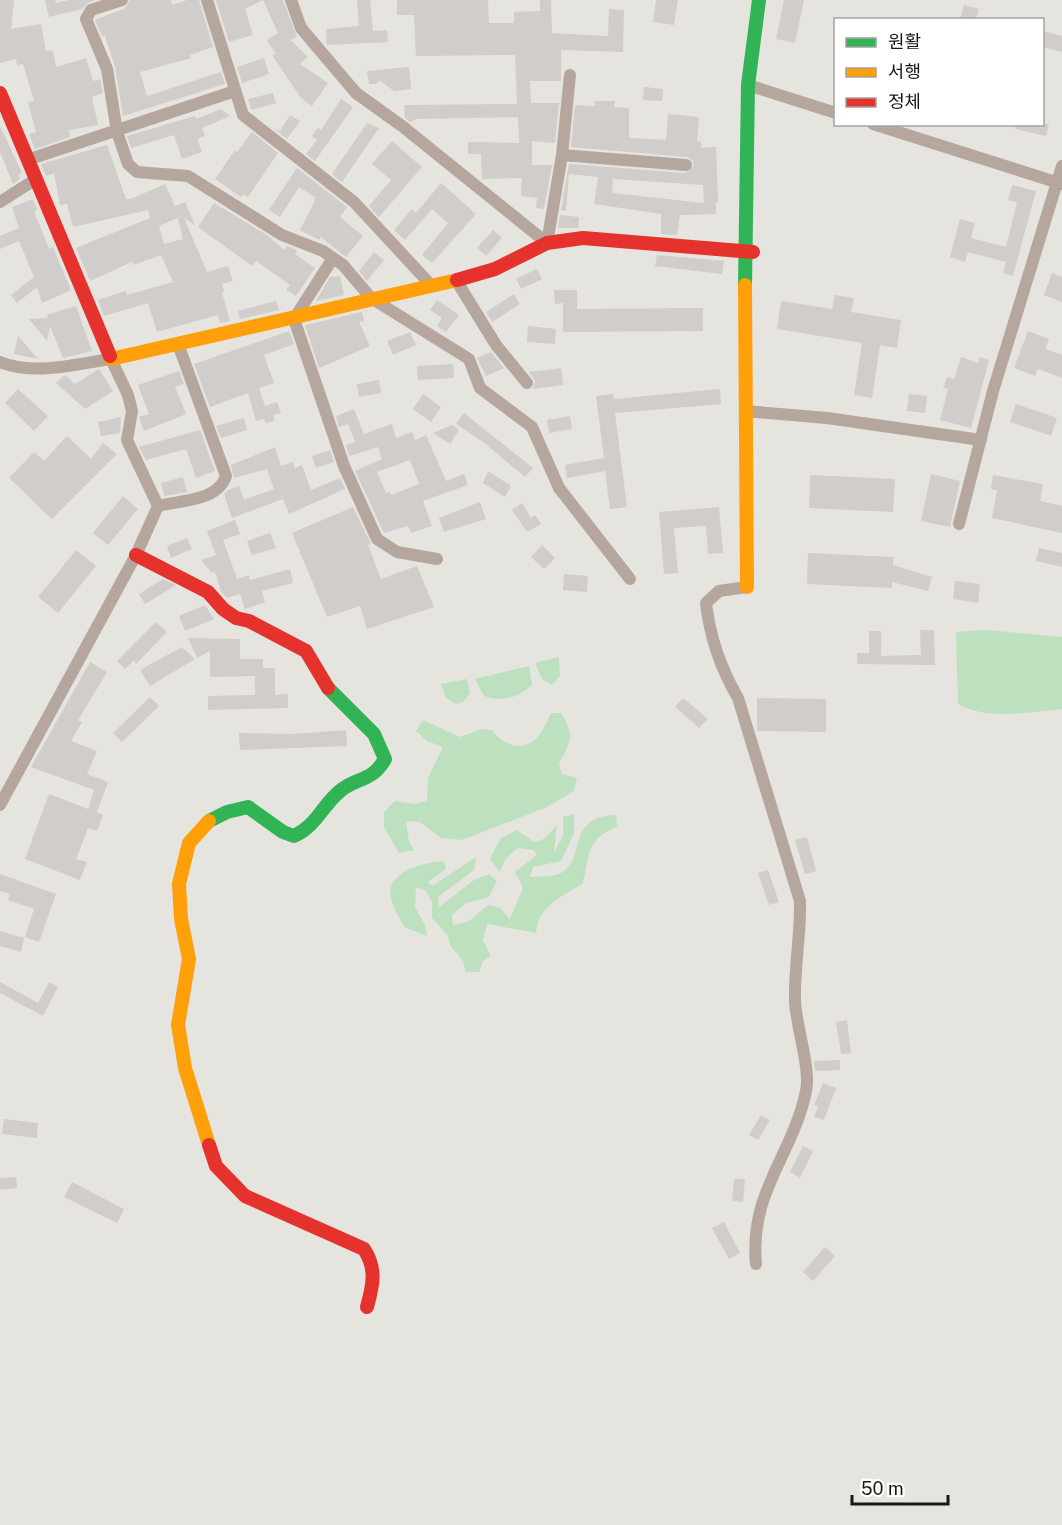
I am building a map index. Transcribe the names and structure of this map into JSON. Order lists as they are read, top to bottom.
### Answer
{
  "legend": ["원활", "서행", "정체"],
  "scale_bar": "50 m"
}
